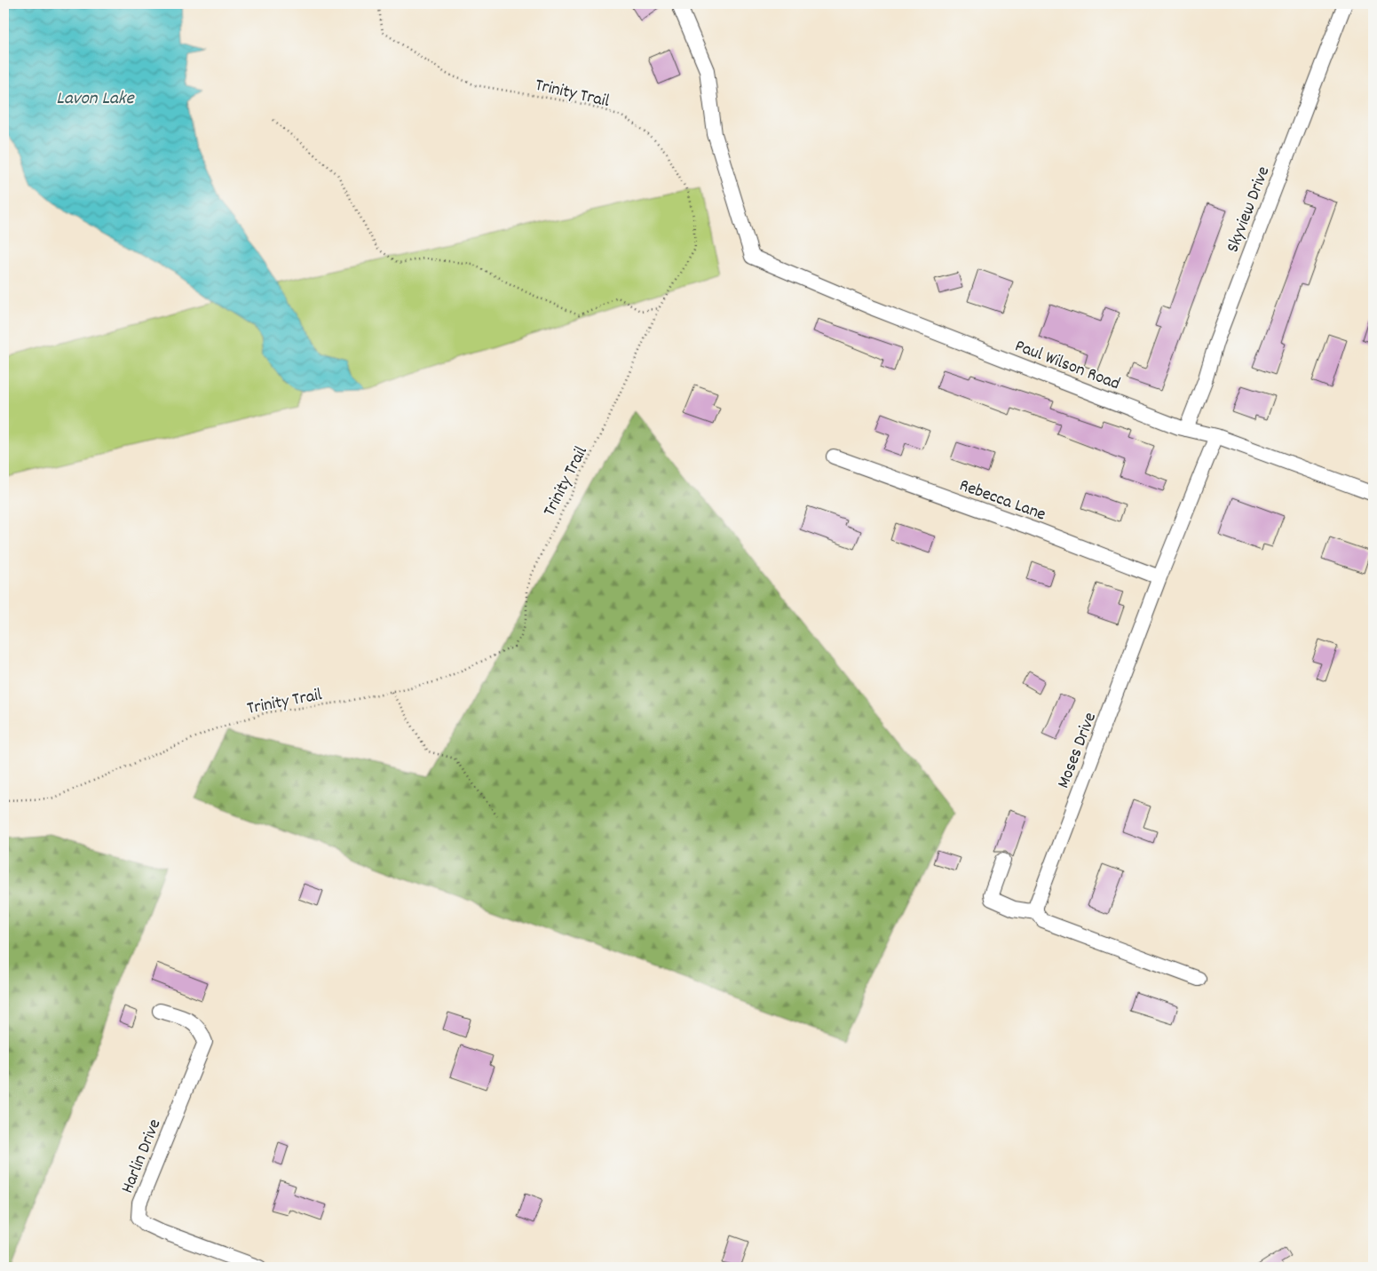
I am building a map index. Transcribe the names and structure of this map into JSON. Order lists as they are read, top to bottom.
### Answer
{
  "streets": {
    "street": [
      "Skyview Drive",
      "Paul Wilson Road",
      "Rebecca Lane",
      "Moses Drive",
      "Harlin Drive"
    ],
    "path": ["Trinity Trail"]
  },
  "crossings": [
    ["Skyview Drive", "Paul Wilson Road"],
    ["Paul Wilson Road", "Moses Drive"],
    ["Rebecca Lane", "Moses Drive"]
  ],
  "water": ["Lavon Lake"]
}
